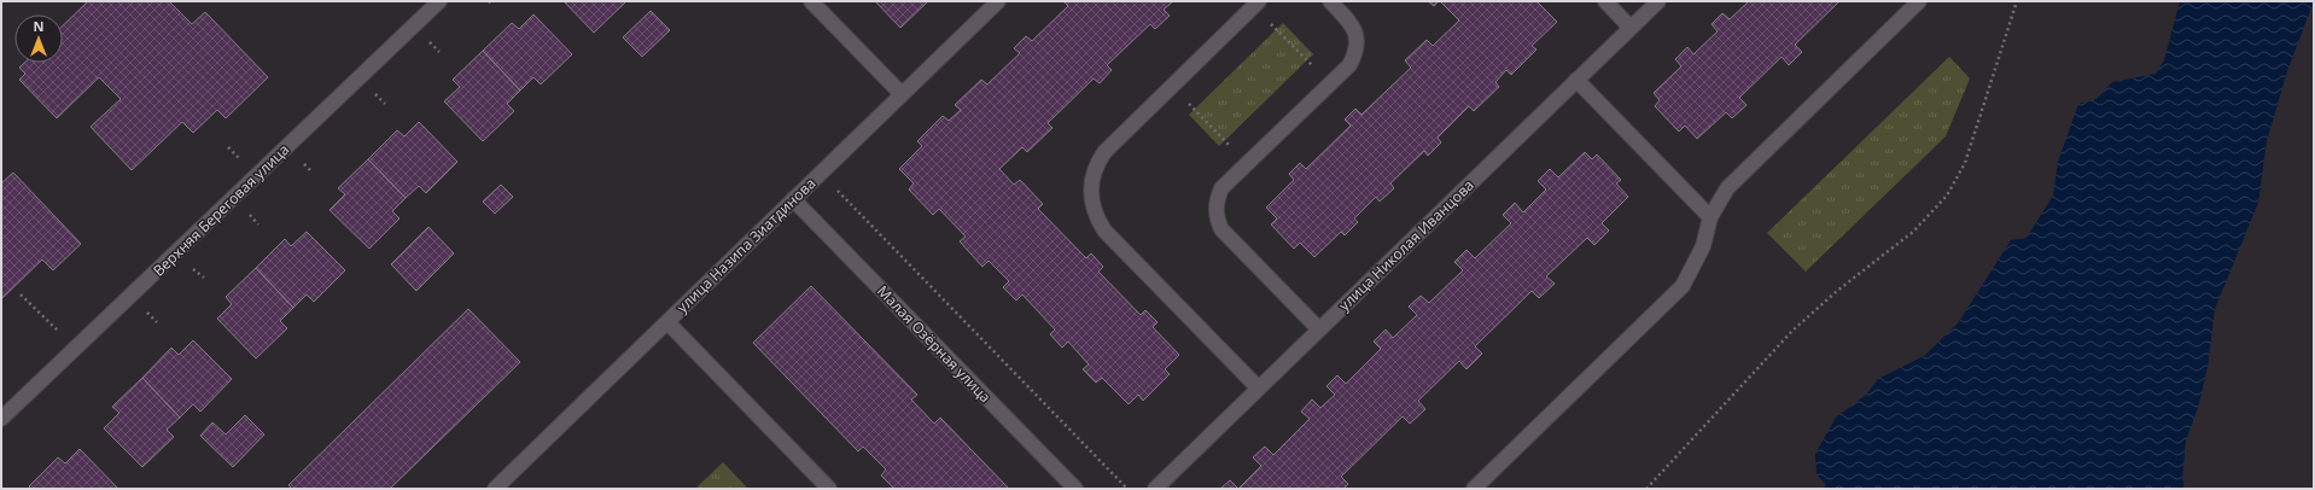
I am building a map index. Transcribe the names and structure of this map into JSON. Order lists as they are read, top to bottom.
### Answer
{
  "streets": {
    "street": [
      "Верхняя Береговая улица",
      "улица Назипа Зиатдинова",
      "улица Николая Иванцова",
      "Малая Озёрная улица"
    ]
  },
  "crossings": [
    ["улица Назипа Зиатдинова", "Малая Озёрная улица"]
  ],
  "north": "top"
}
